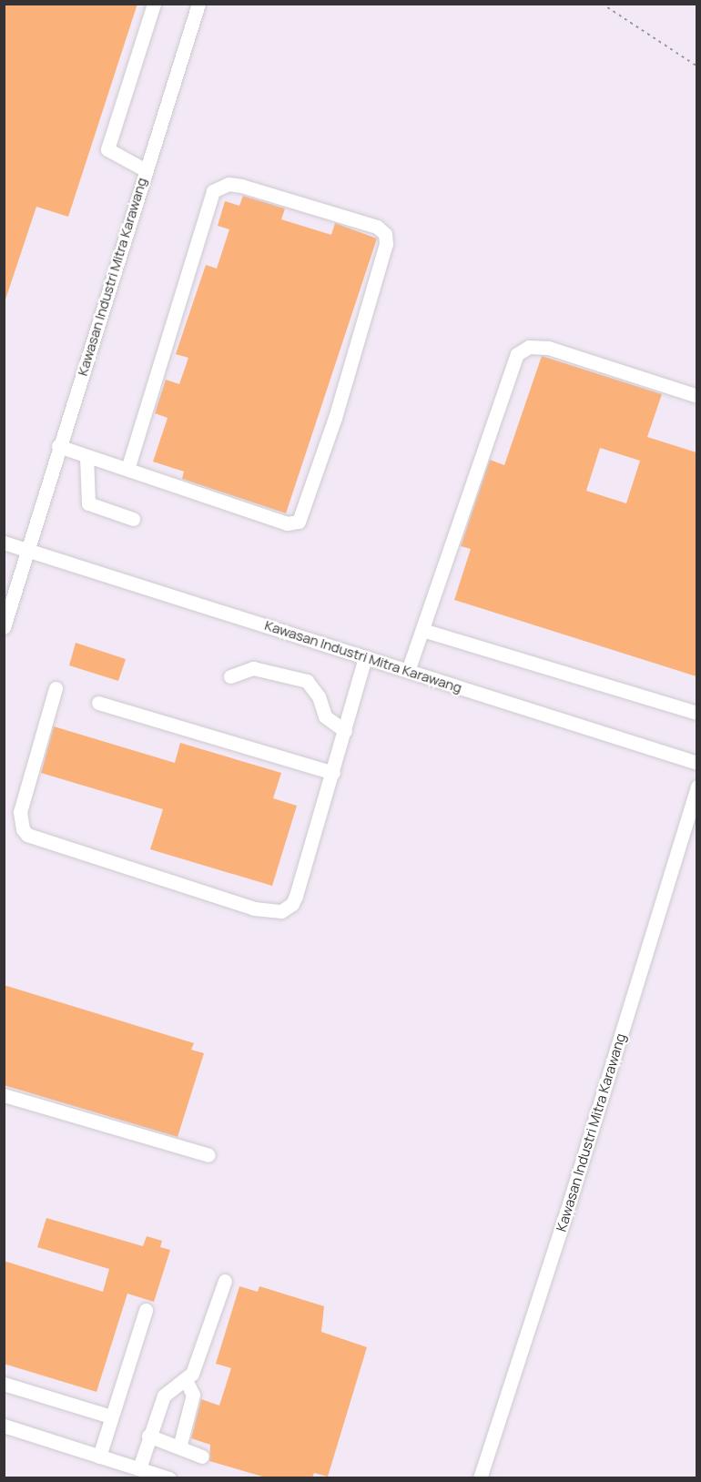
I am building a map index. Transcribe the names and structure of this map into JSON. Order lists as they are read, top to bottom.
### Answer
{
  "streets": {
    "street": ["Kawasan Industri Mitra Karawang"]
  }
}
